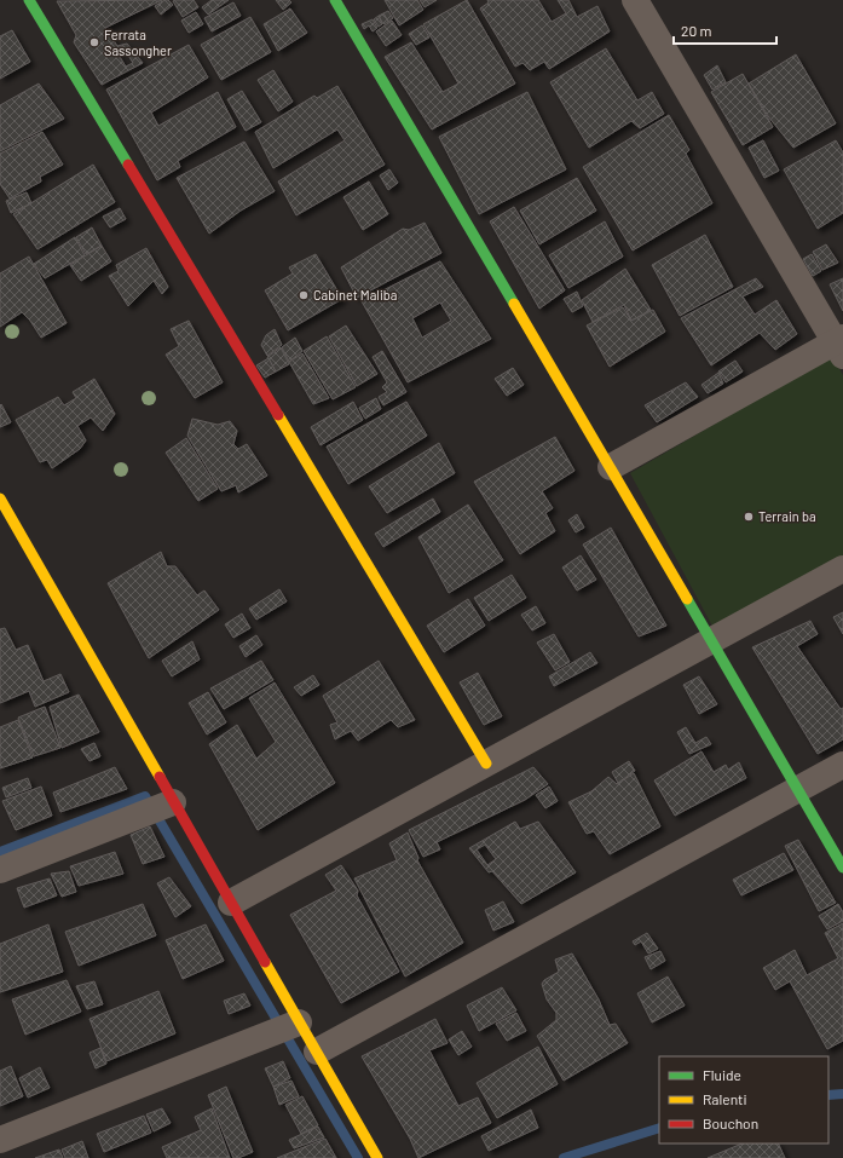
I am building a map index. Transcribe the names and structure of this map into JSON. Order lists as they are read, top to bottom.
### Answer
{
  "places": ["Ferrata Sassongher", "Cabinet Maliba", "Terrain ba"],
  "legend": ["Fluide", "Ralenti", "Bouchon"],
  "scale_bar": "20 m"
}
